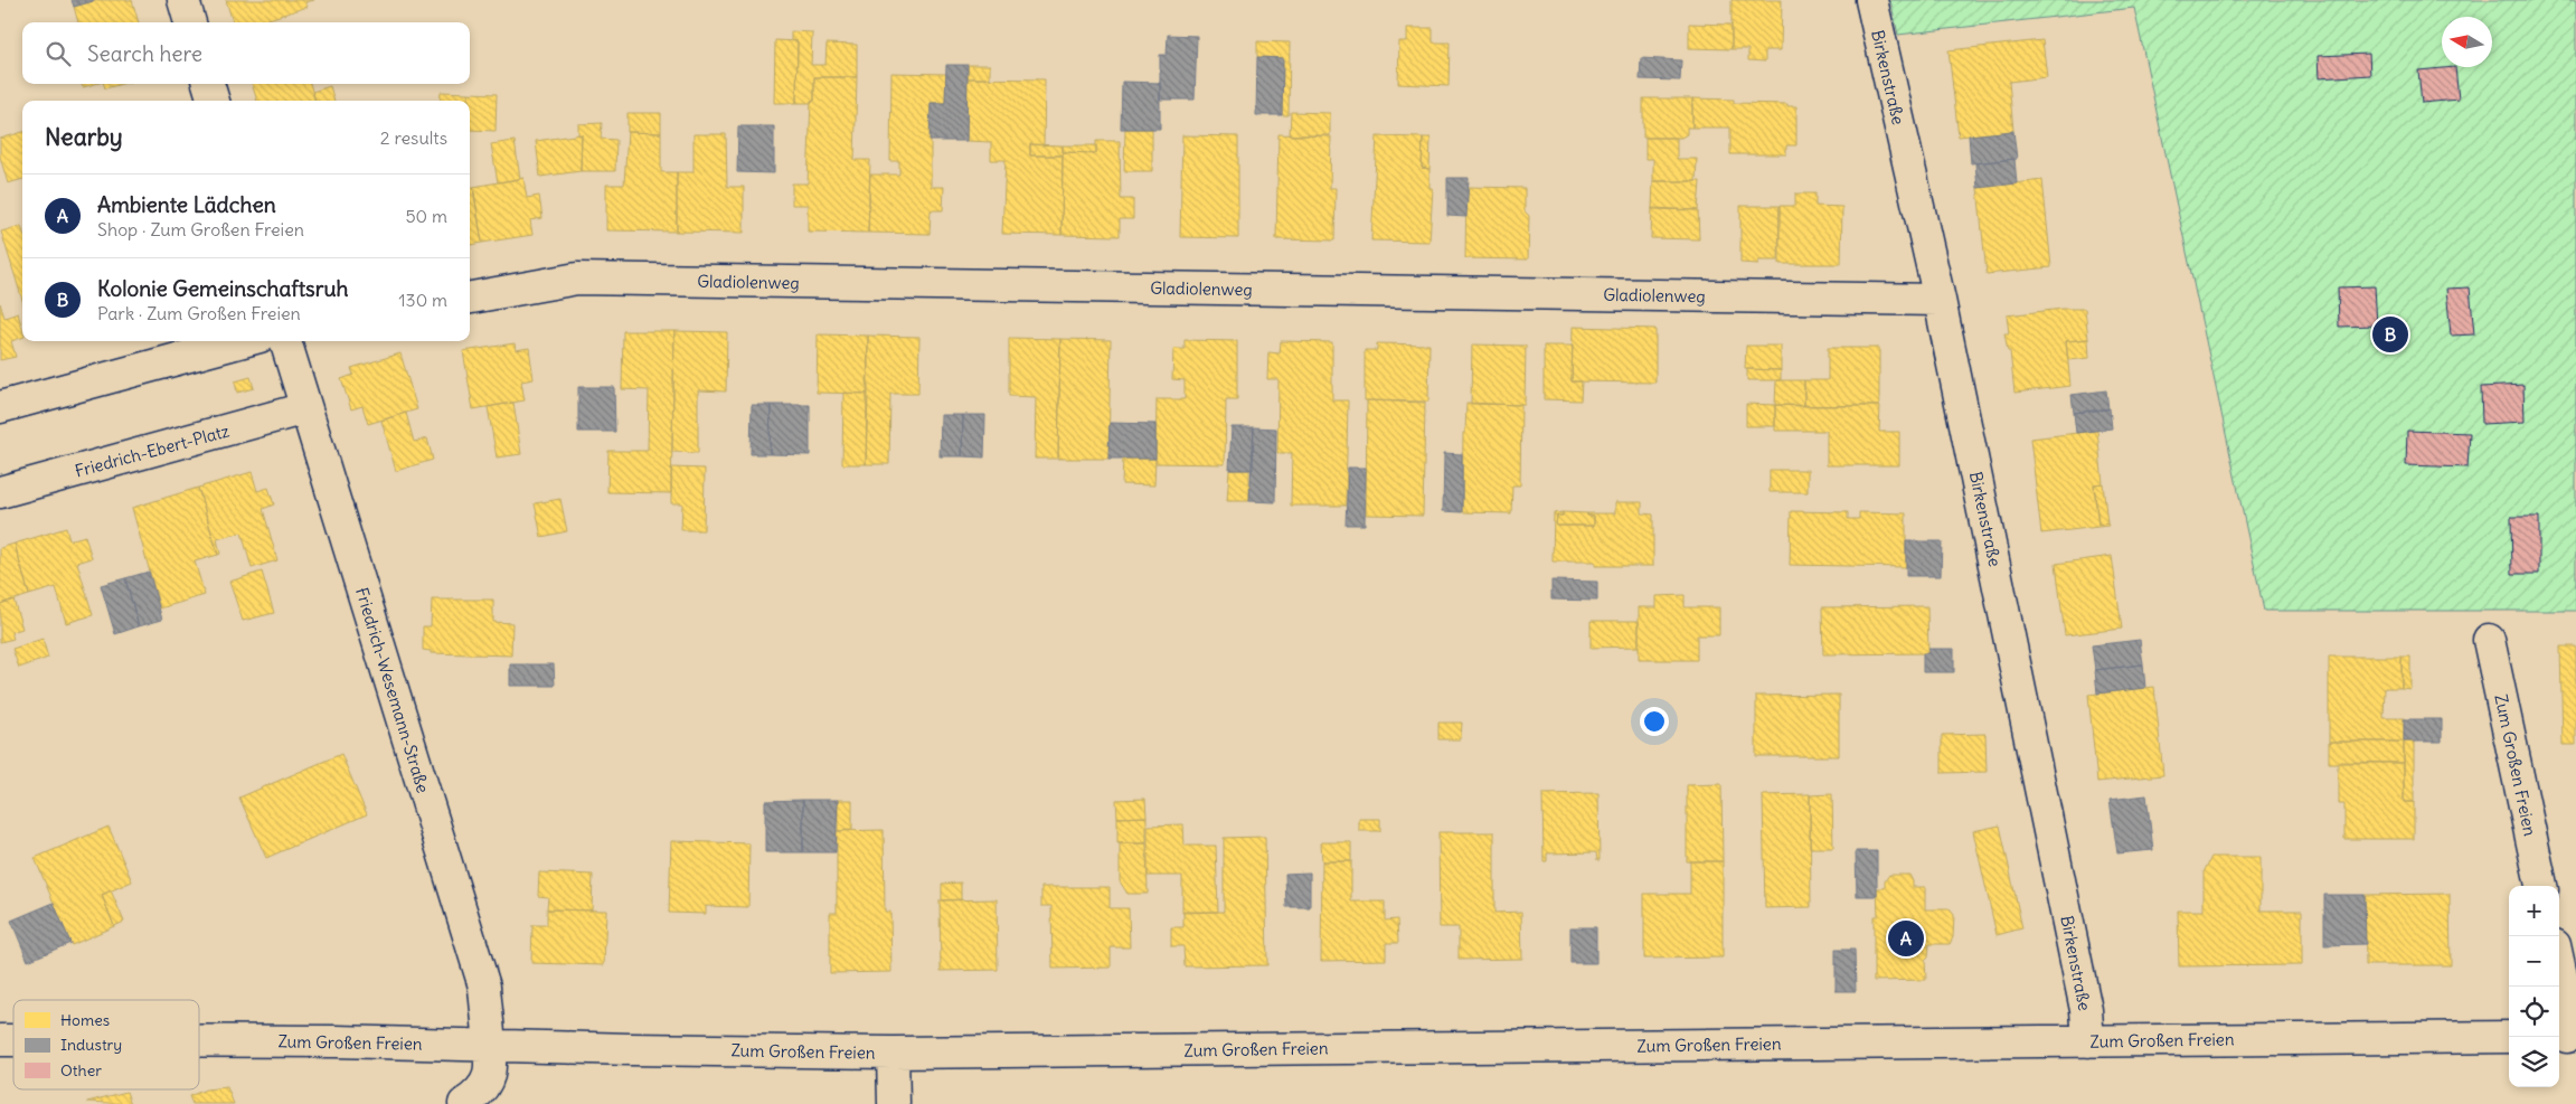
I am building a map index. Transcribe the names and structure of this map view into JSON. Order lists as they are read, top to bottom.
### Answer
{
  "streets": {
    "street": [
      "Birkenstraße",
      "Gladiolenweg",
      "Friedrich-Ebert-Platz",
      "Friedrich-Wesemann-Straße",
      "Zum Großen Freien"
    ]
  },
  "crossings": [
    ["Birkenstraße", "Gladiolenweg"],
    ["Birkenstraße", "Zum Großen Freien"],
    ["Friedrich-Ebert-Platz", "Friedrich-Wesemann-Straße"],
    ["Friedrich-Wesemann-Straße", "Zum Großen Freien"]
  ],
  "legend": ["Homes", "Industry", "Other"],
  "north": "left",
  "page": {
    "search": "Search here",
    "heading": ["Nearby", "2 results"],
    "list": [
      {
        "mark": "A",
        "name": "Ambiente Lädchen",
        "note": "Shop · Zum Großen Freien",
        "value": "50 m"
      },
      {
        "mark": "B",
        "name": "Kolonie Gemeinschaftsruh",
        "note": "Park · Zum Großen Freien",
        "value": "130 m"
      }
    ],
    "pins": ["B", "A"],
    "map_buttons": ["+", "−"]
  }
}
